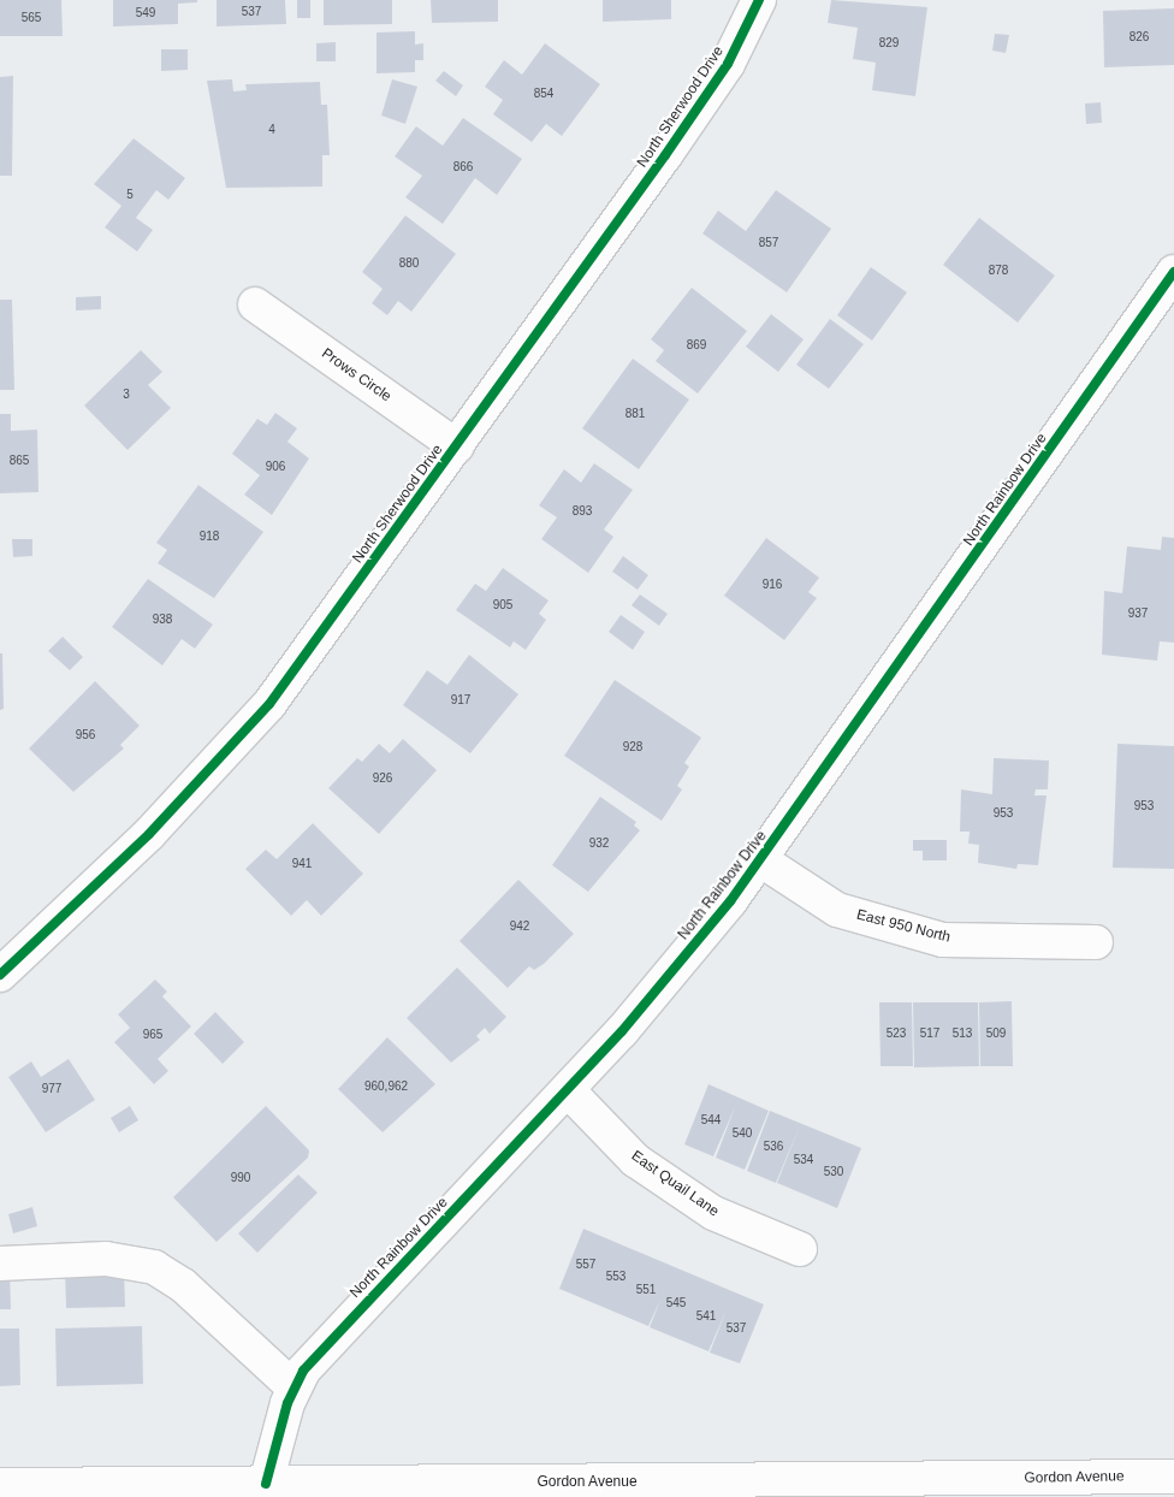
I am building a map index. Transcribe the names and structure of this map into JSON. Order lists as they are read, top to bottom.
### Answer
{
  "streets": {
    "street": [
      "North Sherwood Drive",
      "Prows Circle",
      "North Rainbow Drive",
      "East 950 North",
      "East Quail Lane",
      "Gordon Avenue"
    ]
  },
  "crossings": [
    ["North Sherwood Drive", "Prows Circle"],
    ["North Rainbow Drive", "East 950 North"],
    ["North Rainbow Drive", "East Quail Lane"],
    ["North Rainbow Drive", "Gordon Avenue"]
  ],
  "house_numbers": [
    "537",
    "549",
    "565",
    "826",
    "829",
    "854",
    "4",
    "866",
    "5",
    "857",
    "880",
    "878",
    "869",
    "3",
    "881",
    "865",
    "906",
    "893",
    "918",
    "916",
    "905",
    "937",
    "938",
    "917",
    "956",
    "928",
    "926",
    "953",
    "953",
    "932",
    "941",
    "942",
    "523",
    "517",
    "513",
    "509",
    "965",
    "960,962",
    "977",
    "544",
    "540",
    "536",
    "534",
    "530",
    "990",
    "557",
    "553",
    "551",
    "545",
    "541",
    "537"
  ]
}
